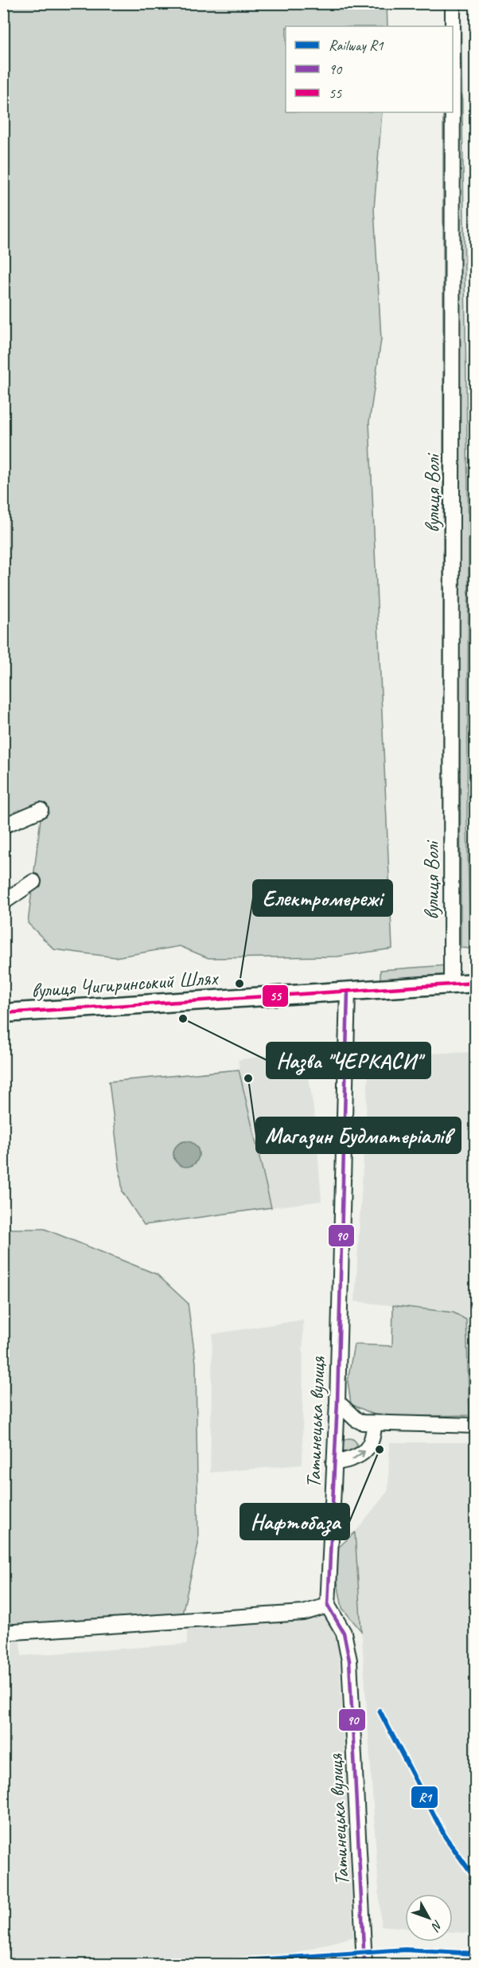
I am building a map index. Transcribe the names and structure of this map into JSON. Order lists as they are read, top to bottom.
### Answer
{
  "streets": {
    "main road": ["вулиця Чигиринський Шлях"],
    "street": ["вулиця Волі", "Татинецька вулиця"]
  },
  "crossings": [
    ["вулиця Волі", "вулиця Чигиринський Шлях"],
    ["вулиця Чигиринський Шлях", "Татинецька вулиця"]
  ],
  "places": [
    "Електромережі",
    "Назва \"ЧЕРКАСИ\"",
    "Магазин Будматеріалів",
    "Нафтобаза"
  ],
  "lines": ["transit line 55", "transit line 90", "rail line R1"],
  "legend": ["Railway R1", "90", "55"],
  "north": "bottom right"
}
